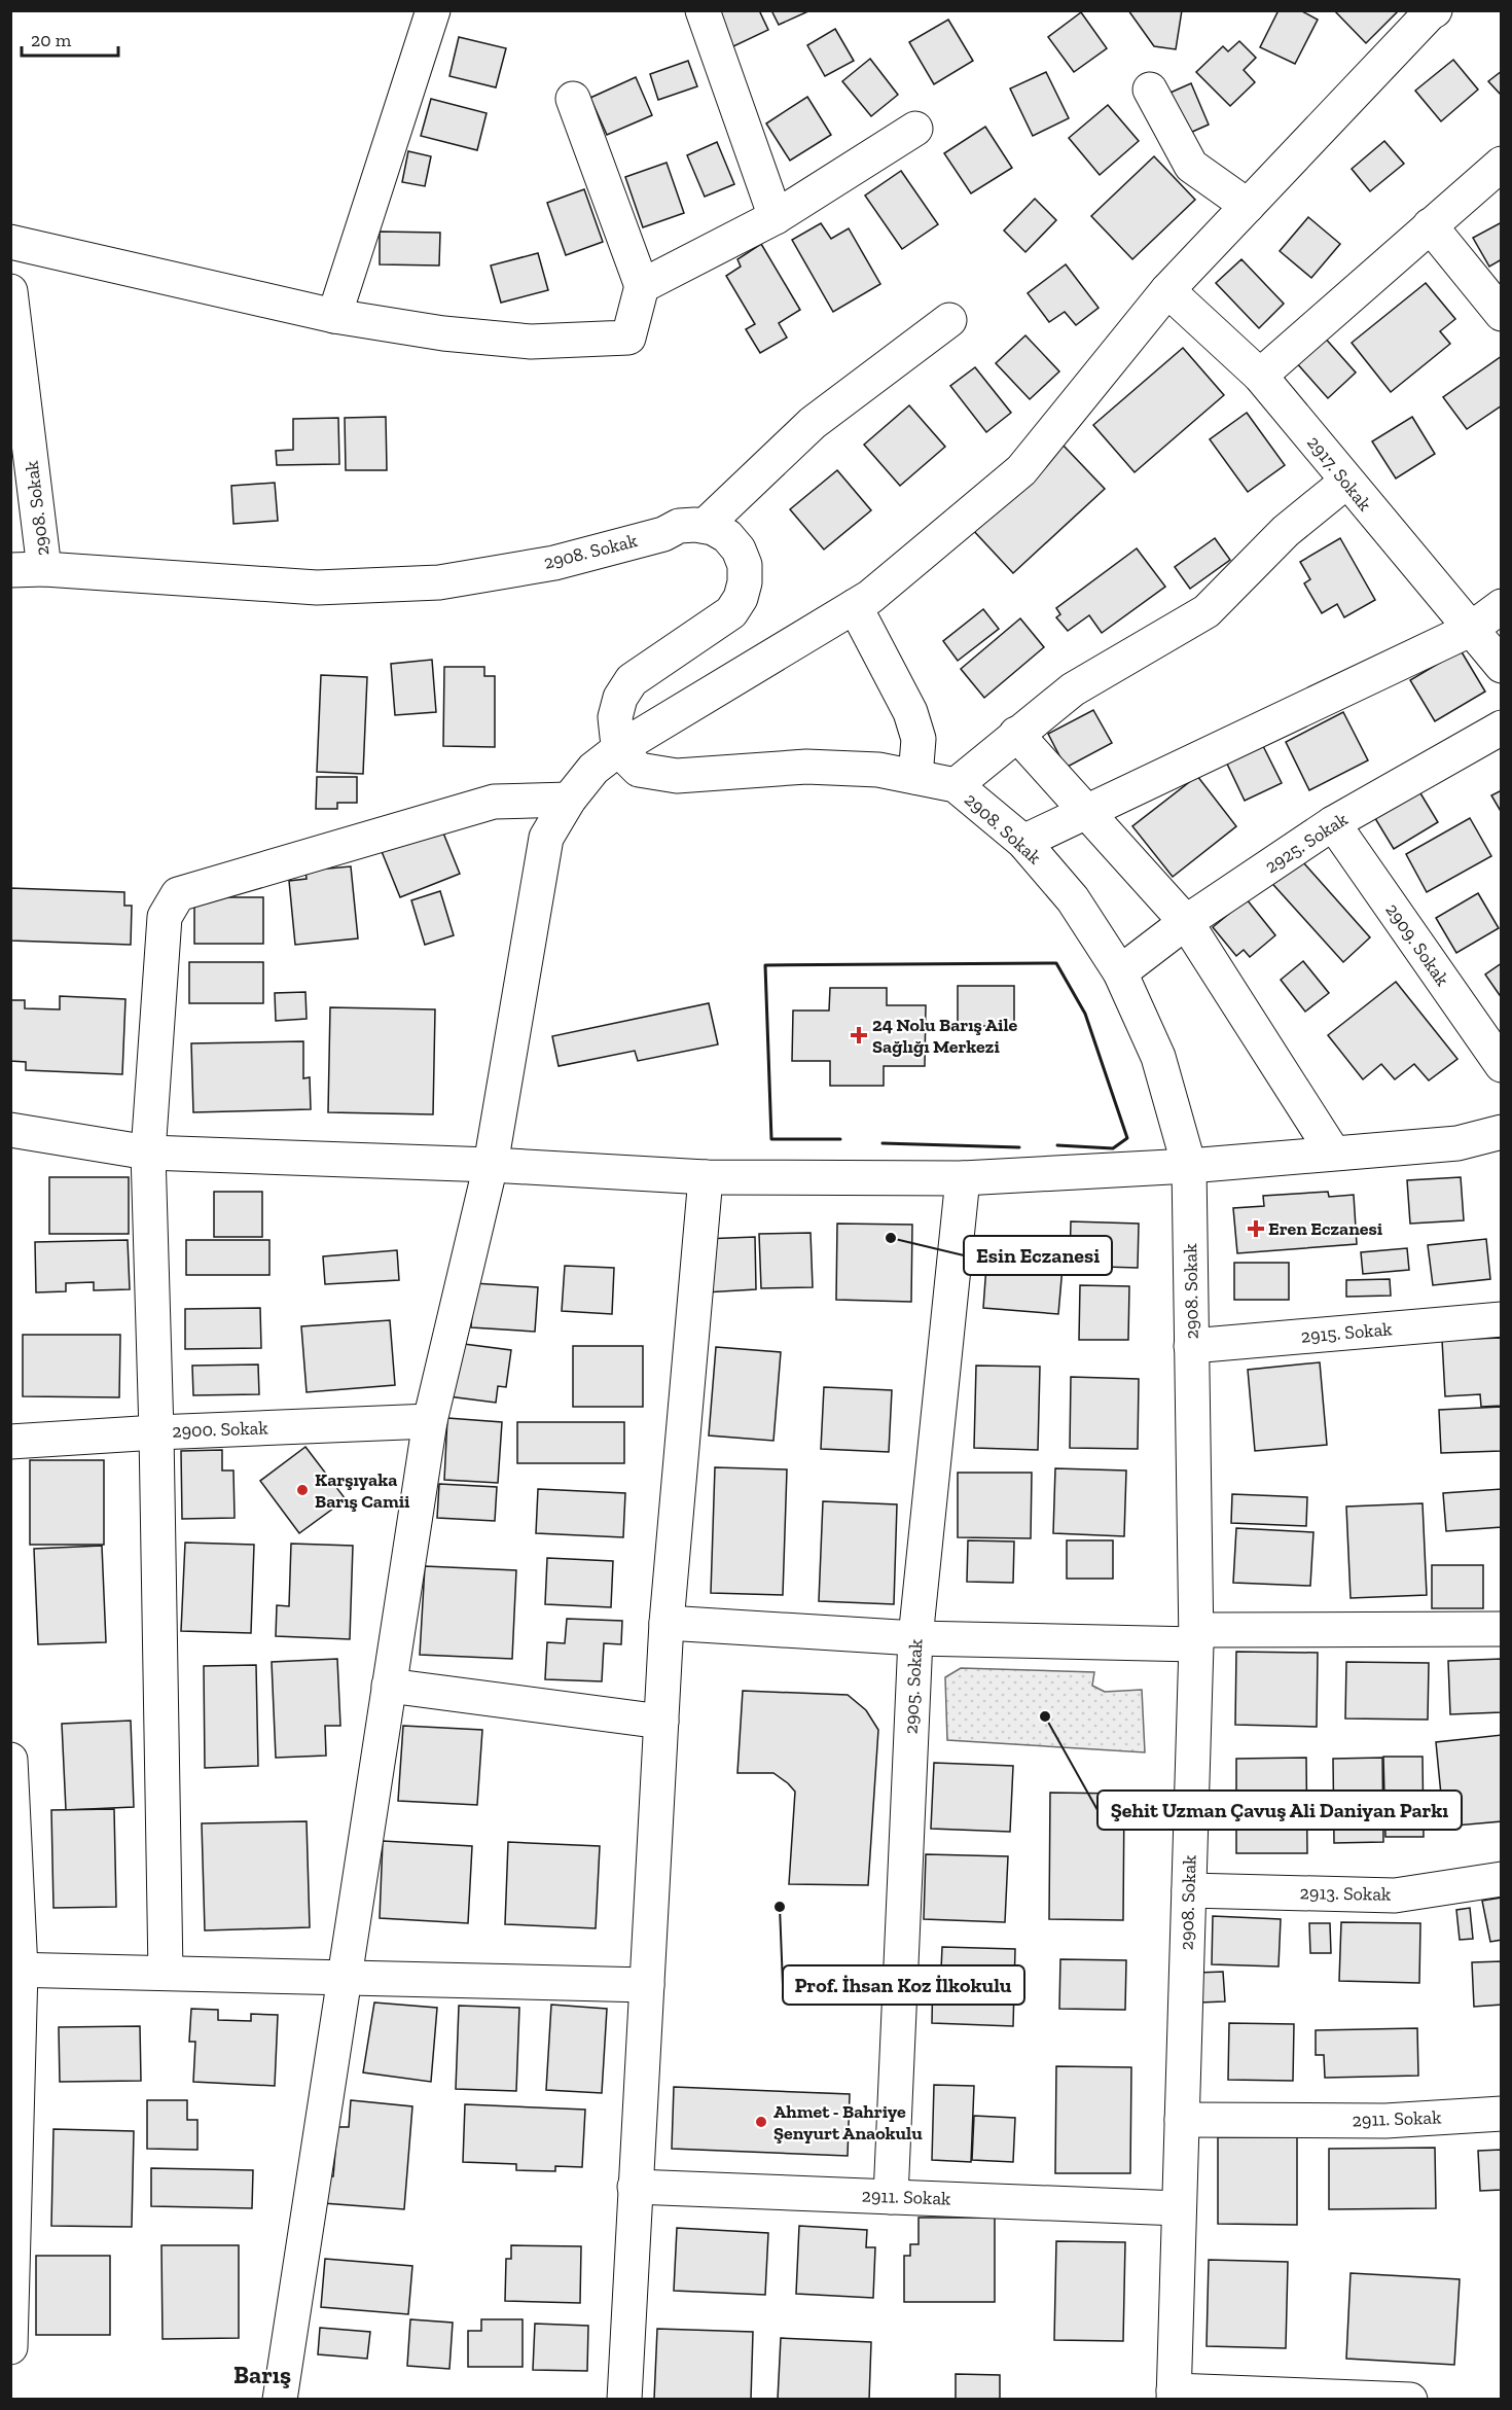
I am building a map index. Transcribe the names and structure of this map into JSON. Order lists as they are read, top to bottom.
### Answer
{
  "streets": {
    "street": [
      "2917. Sokak",
      "2908. Sokak",
      "2925. Sokak",
      "2909. Sokak",
      "2915. Sokak",
      "2900. Sokak",
      "2905. Sokak",
      "2913. Sokak",
      "2911. Sokak"
    ]
  },
  "crossings": [
    ["2908. Sokak", "2925. Sokak"],
    ["2908. Sokak", "2915. Sokak"],
    ["2908. Sokak", "2913. Sokak"],
    ["2908. Sokak", "2911. Sokak"],
    ["2925. Sokak", "2909. Sokak"],
    ["2905. Sokak", "2911. Sokak"]
  ],
  "districts": ["Barış"],
  "places": {
    "health": ["24 Nolu Barış Aile Sağlığı Merkezi", "Eren Eczanesi"],
    "other": [
      "Esin Eczanesi",
      "Karşıyaka Barış Camii",
      "Şehit Uzman Çavuş Ali Daniyan Parkı",
      "Prof. İhsan Koz İlkokulu",
      "Ahmet - Bahriye Şenyurt Anaokulu"
    ]
  },
  "scale_bar": "20 m"
}
